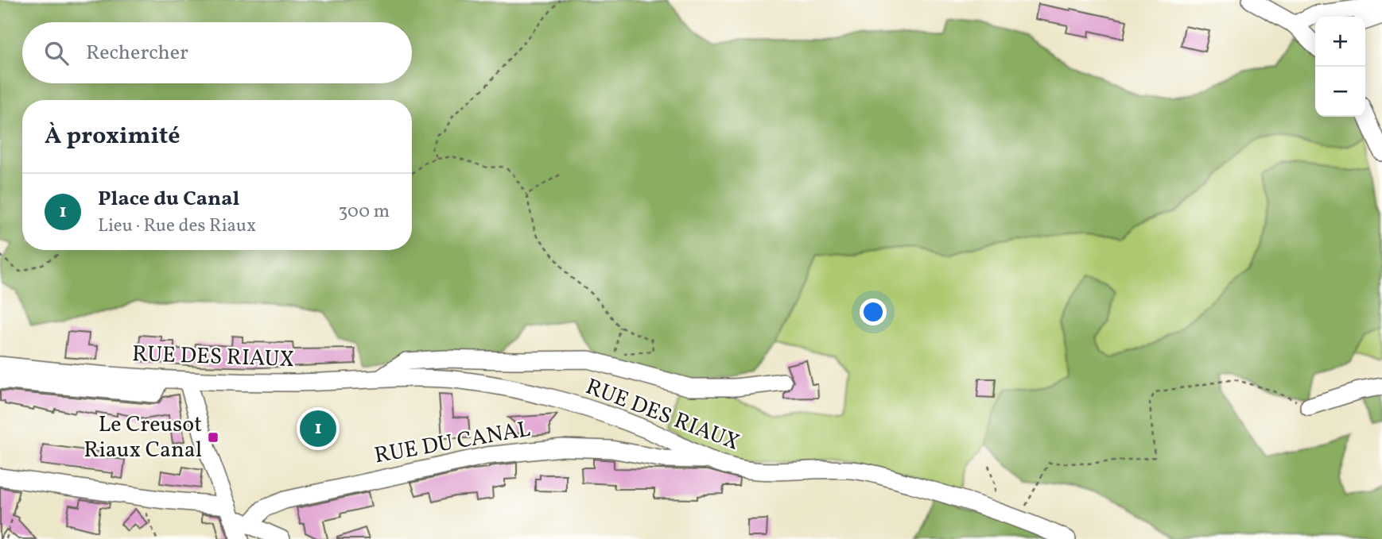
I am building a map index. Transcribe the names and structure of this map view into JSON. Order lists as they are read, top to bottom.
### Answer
{
  "streets": {
    "street": ["RUE DES RIAUX", "RUE DU CANAL"]
  },
  "crossings": [
    ["RUE DES RIAUX", "RUE DU CANAL"]
  ],
  "places": {
    "transit": ["Le Creusot Riaux Canal"]
  },
  "page": {
    "map_buttons": ["+", "−"],
    "search": "Rechercher",
    "heading": "À proximité",
    "list": [
      {
        "mark": "1",
        "name": "Place du Canal",
        "note": "Lieu · Rue des Riaux",
        "value": "300 m"
      }
    ],
    "pins": "1"
  }
}
